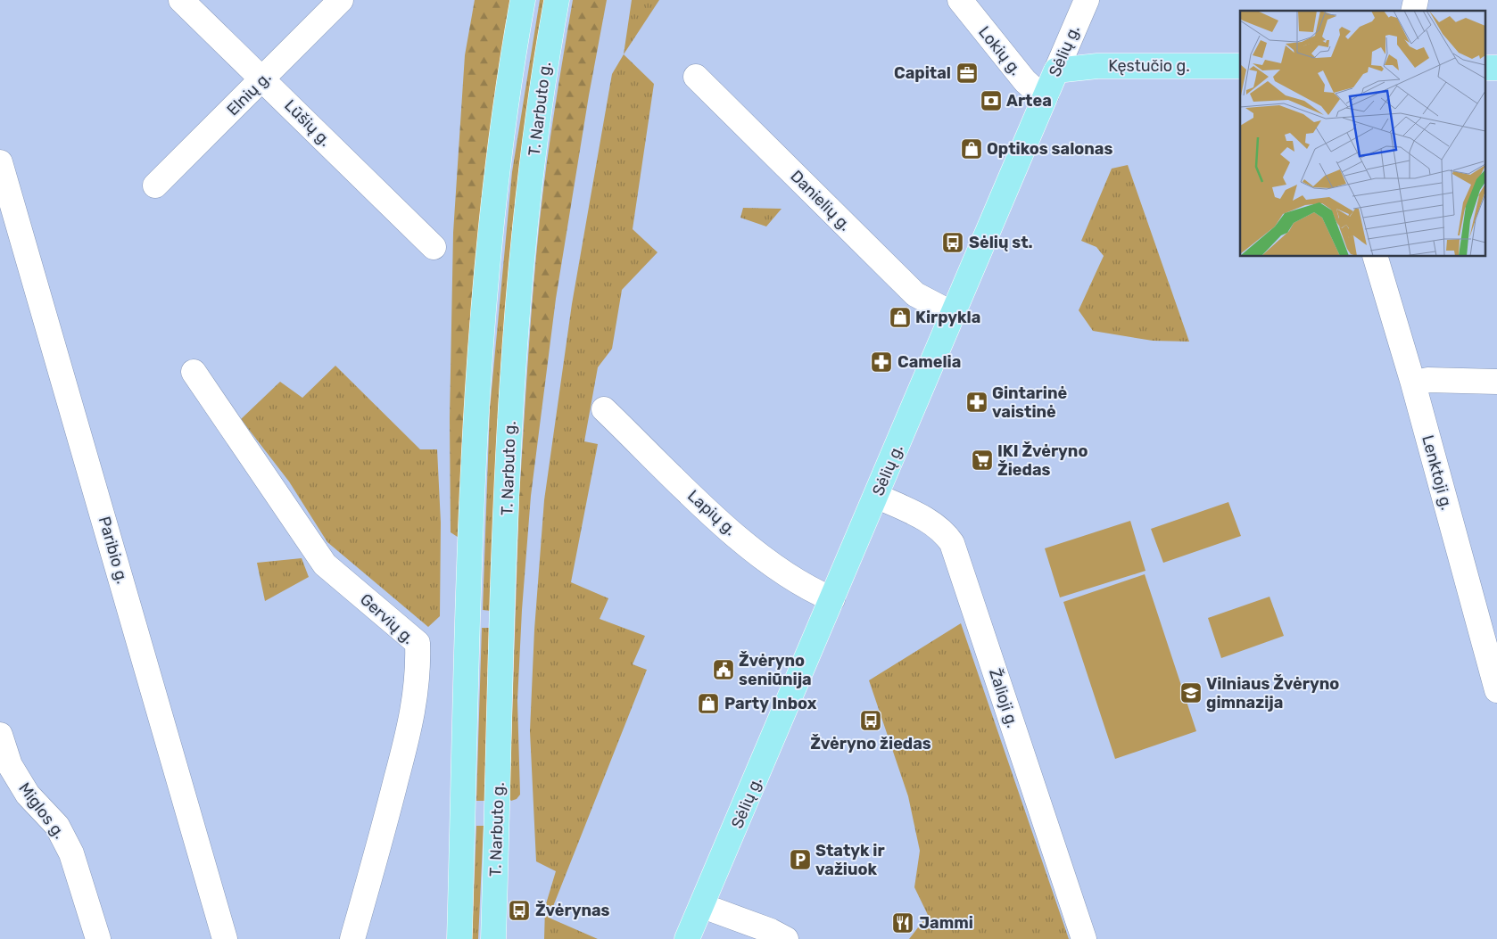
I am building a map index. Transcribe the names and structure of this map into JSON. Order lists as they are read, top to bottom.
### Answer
{
  "streets": {
    "main road": ["Sėlių g.", "Kęstučio g.", "T. Narbuto g."],
    "street": [
      "Lokių g.",
      "Elnių g.",
      "Lūšių g.",
      "Danielių g.",
      "Lenktoji g.",
      "Lapių g.",
      "Paribio g.",
      "Gervių g.",
      "Žalioji g.",
      "Miglos g."
    ]
  },
  "crossings": [
    ["Lokių g.", "Sėlių g."],
    ["Sėlių g.", "Kęstučio g."],
    ["Sėlių g.", "Danielių g."],
    ["Sėlių g.", "Lapių g."],
    ["Sėlių g.", "Žalioji g."],
    ["Elnių g.", "Lūšių g."]
  ],
  "places": {
    "office": ["Capital"],
    "bank": ["Artea"],
    "shop": ["Optikos salonas", "Kirpykla", "Party Inbox"],
    "bus stop": ["Sėlių st.", "Žvėryno žiedas", "Žvėrynas"],
    "pharmacy": ["Camelia", "Gintarinė vaistinė"],
    "supermarket": ["IKI Žvėryno Žiedas"],
    "public building": ["Žvėryno seniūnija"],
    "school or university": ["Vilniaus Žvėryno gimnazija"],
    "parking": ["Statyk ir važiuok"],
    "restaurant": ["Jammi"]
  }
}
